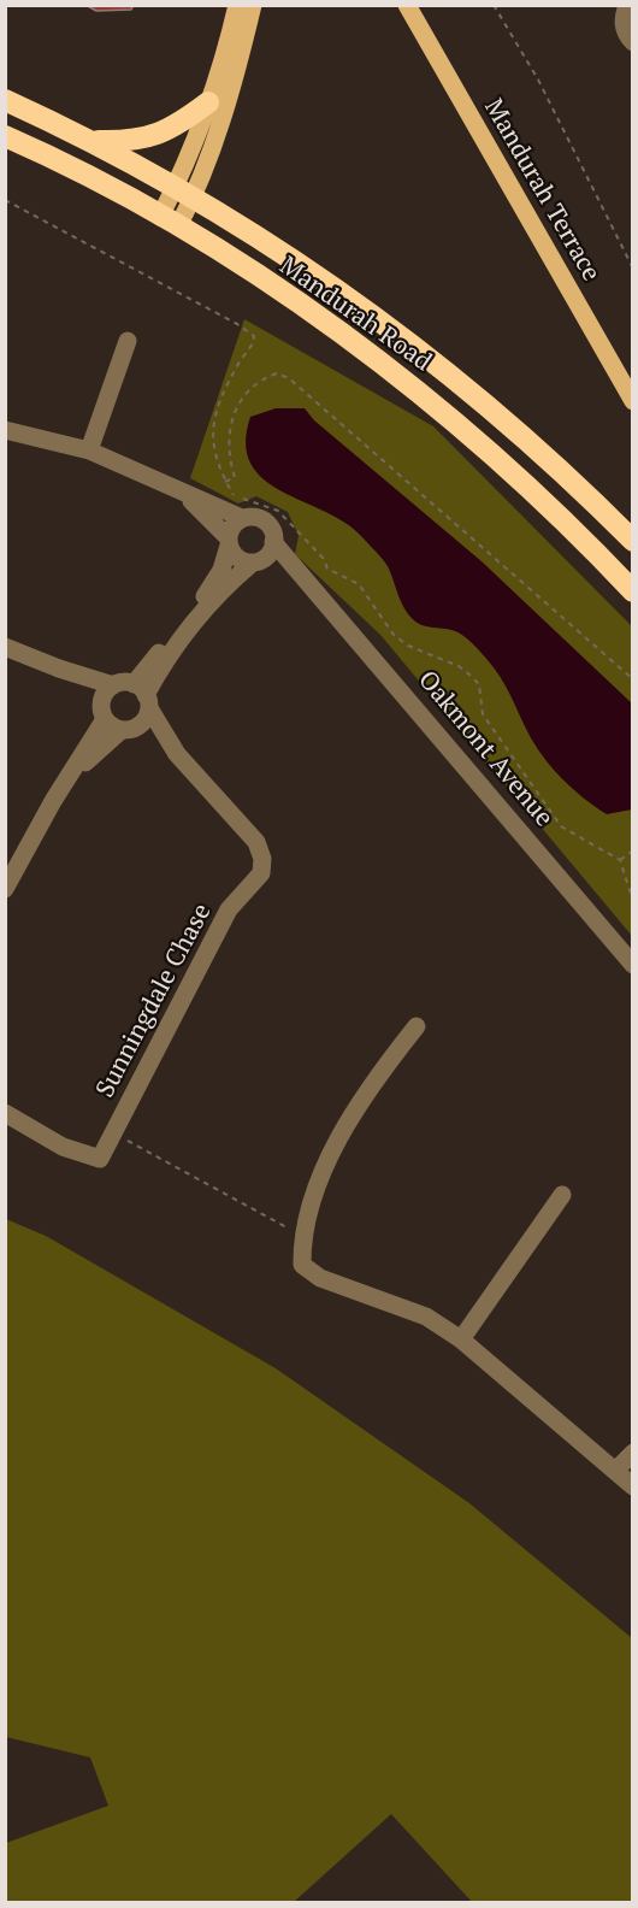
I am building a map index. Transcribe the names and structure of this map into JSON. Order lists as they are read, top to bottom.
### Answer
{
  "streets": {
    "highway": ["Mandurah Road"],
    "main road": ["Mandurah Terrace"],
    "street": ["Oakmont Avenue", "Sunningdale Chase"]
  }
}
